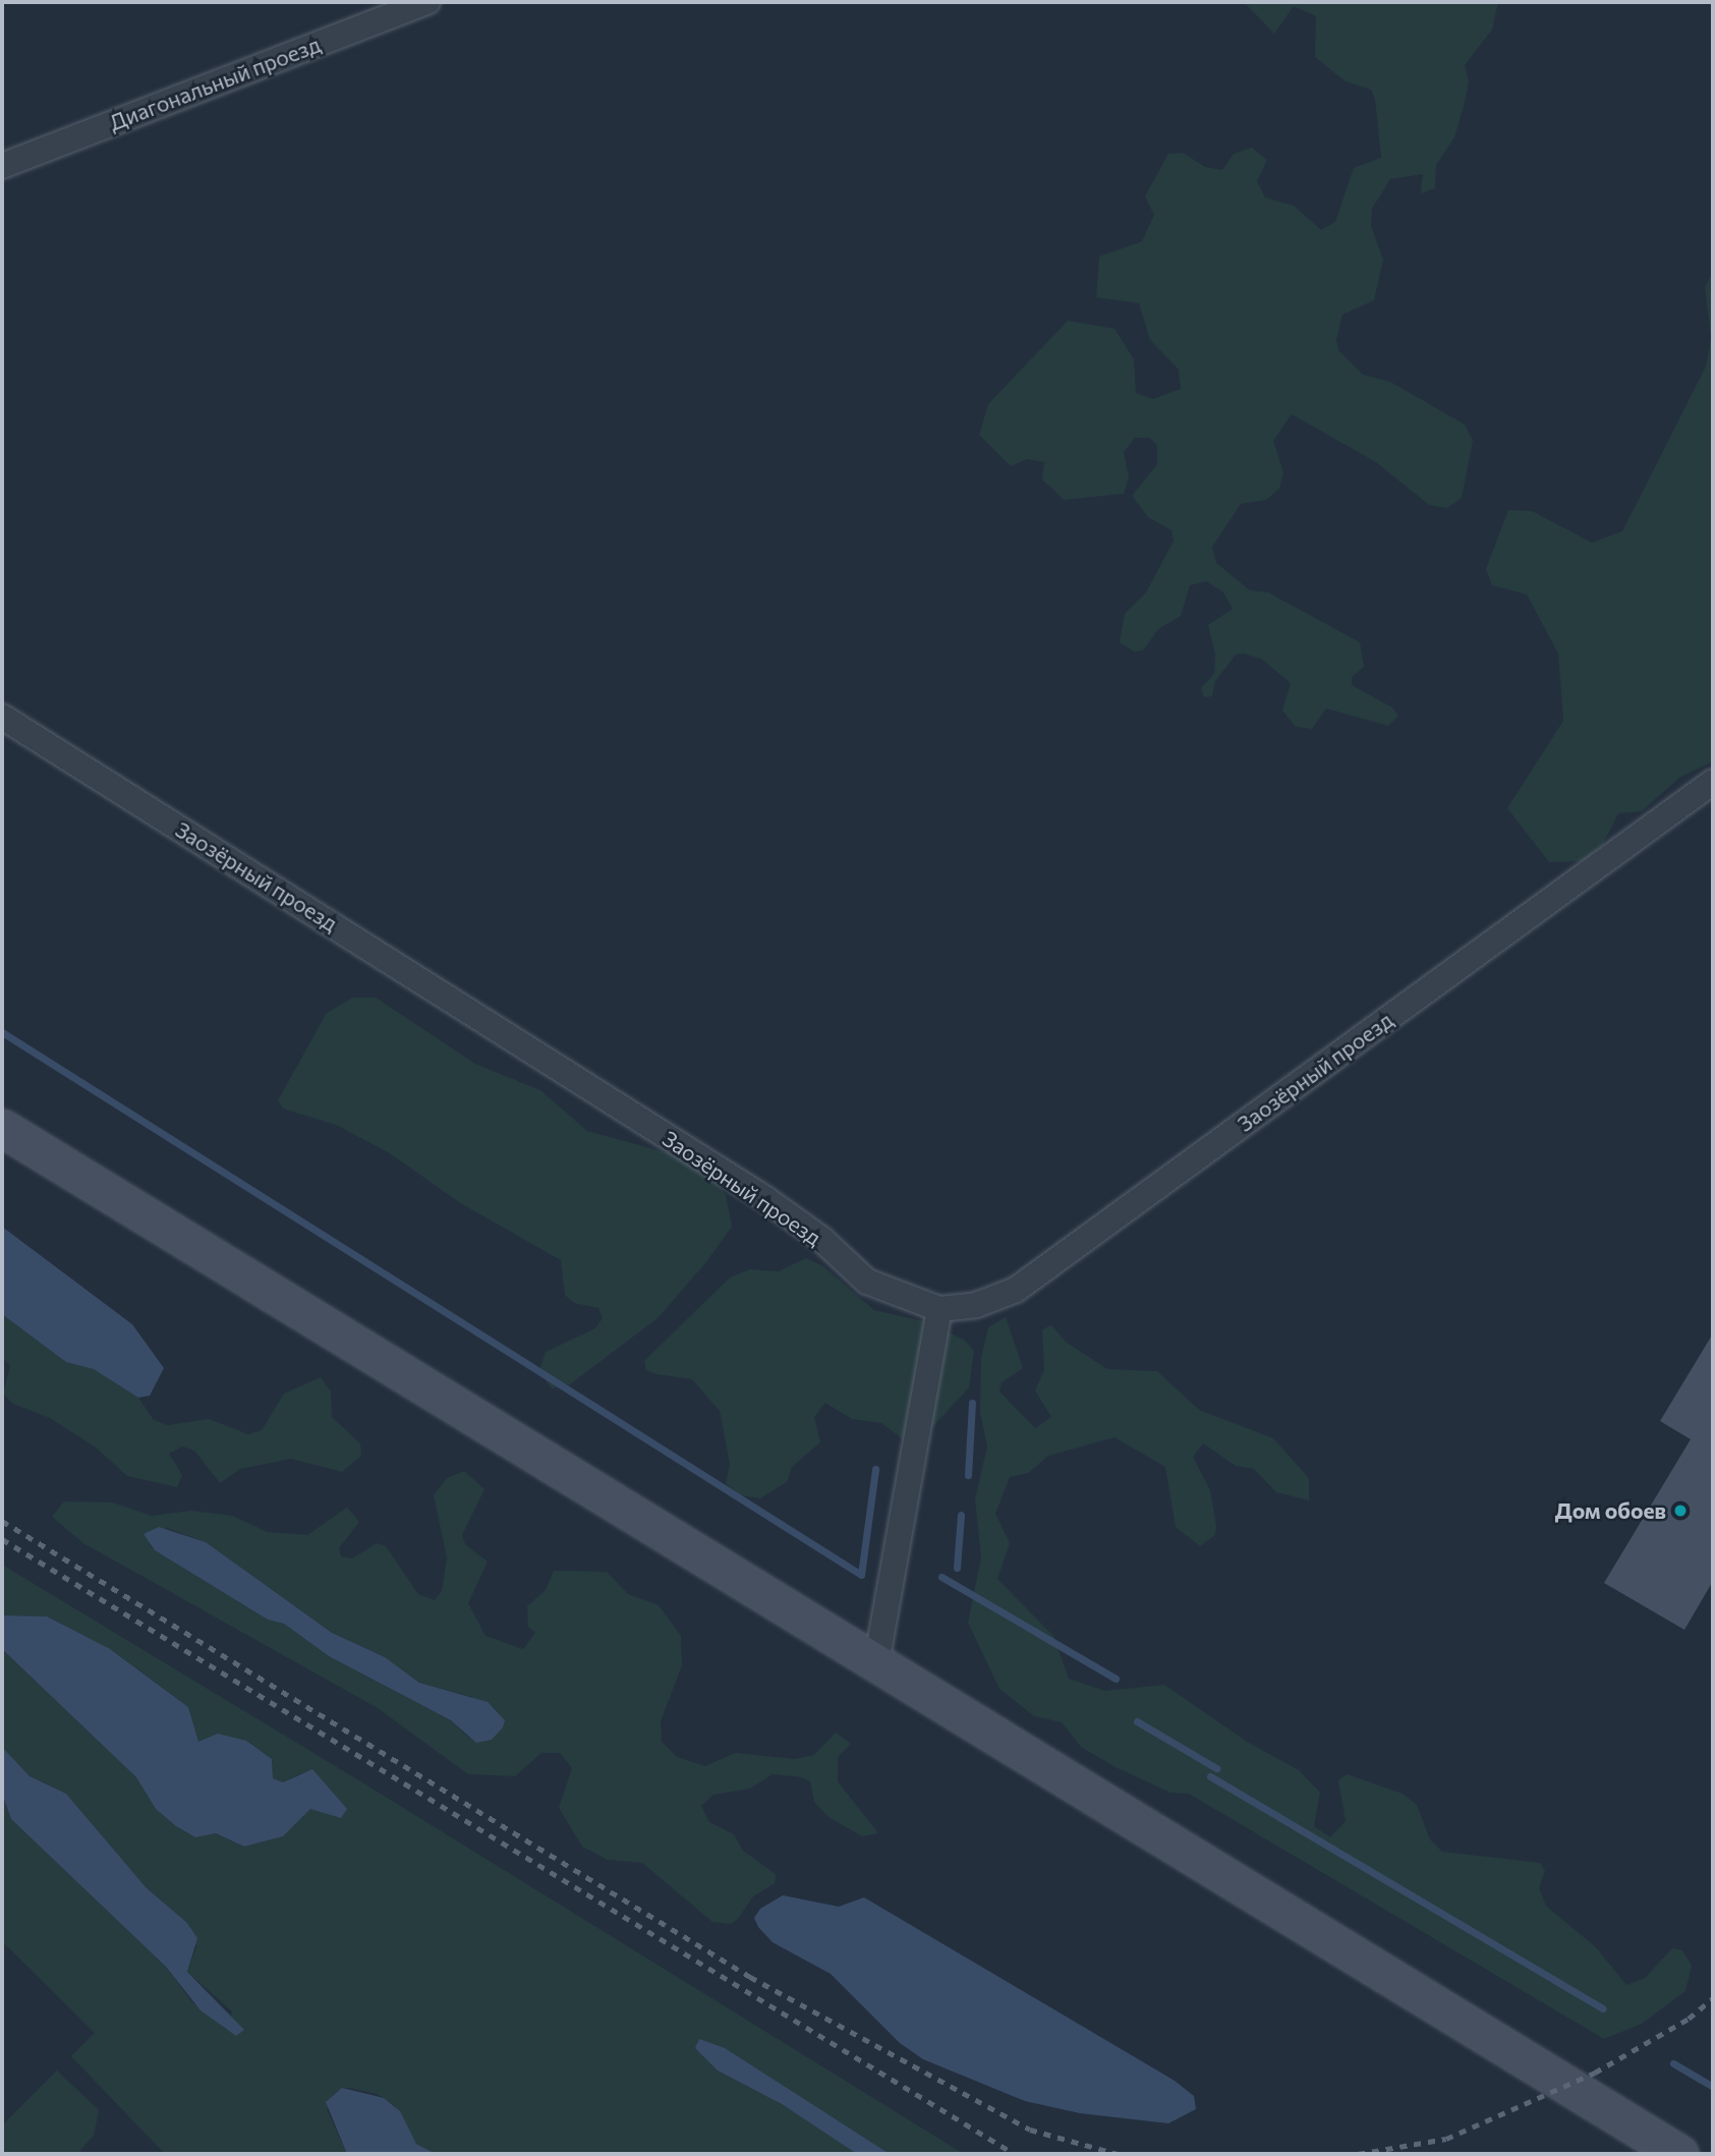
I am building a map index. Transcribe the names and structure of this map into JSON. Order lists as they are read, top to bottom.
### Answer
{
  "streets": {
    "street": ["Диагональный проезд", "Заозёрный проезд"]
  },
  "places": ["Дом обоев"]
}
